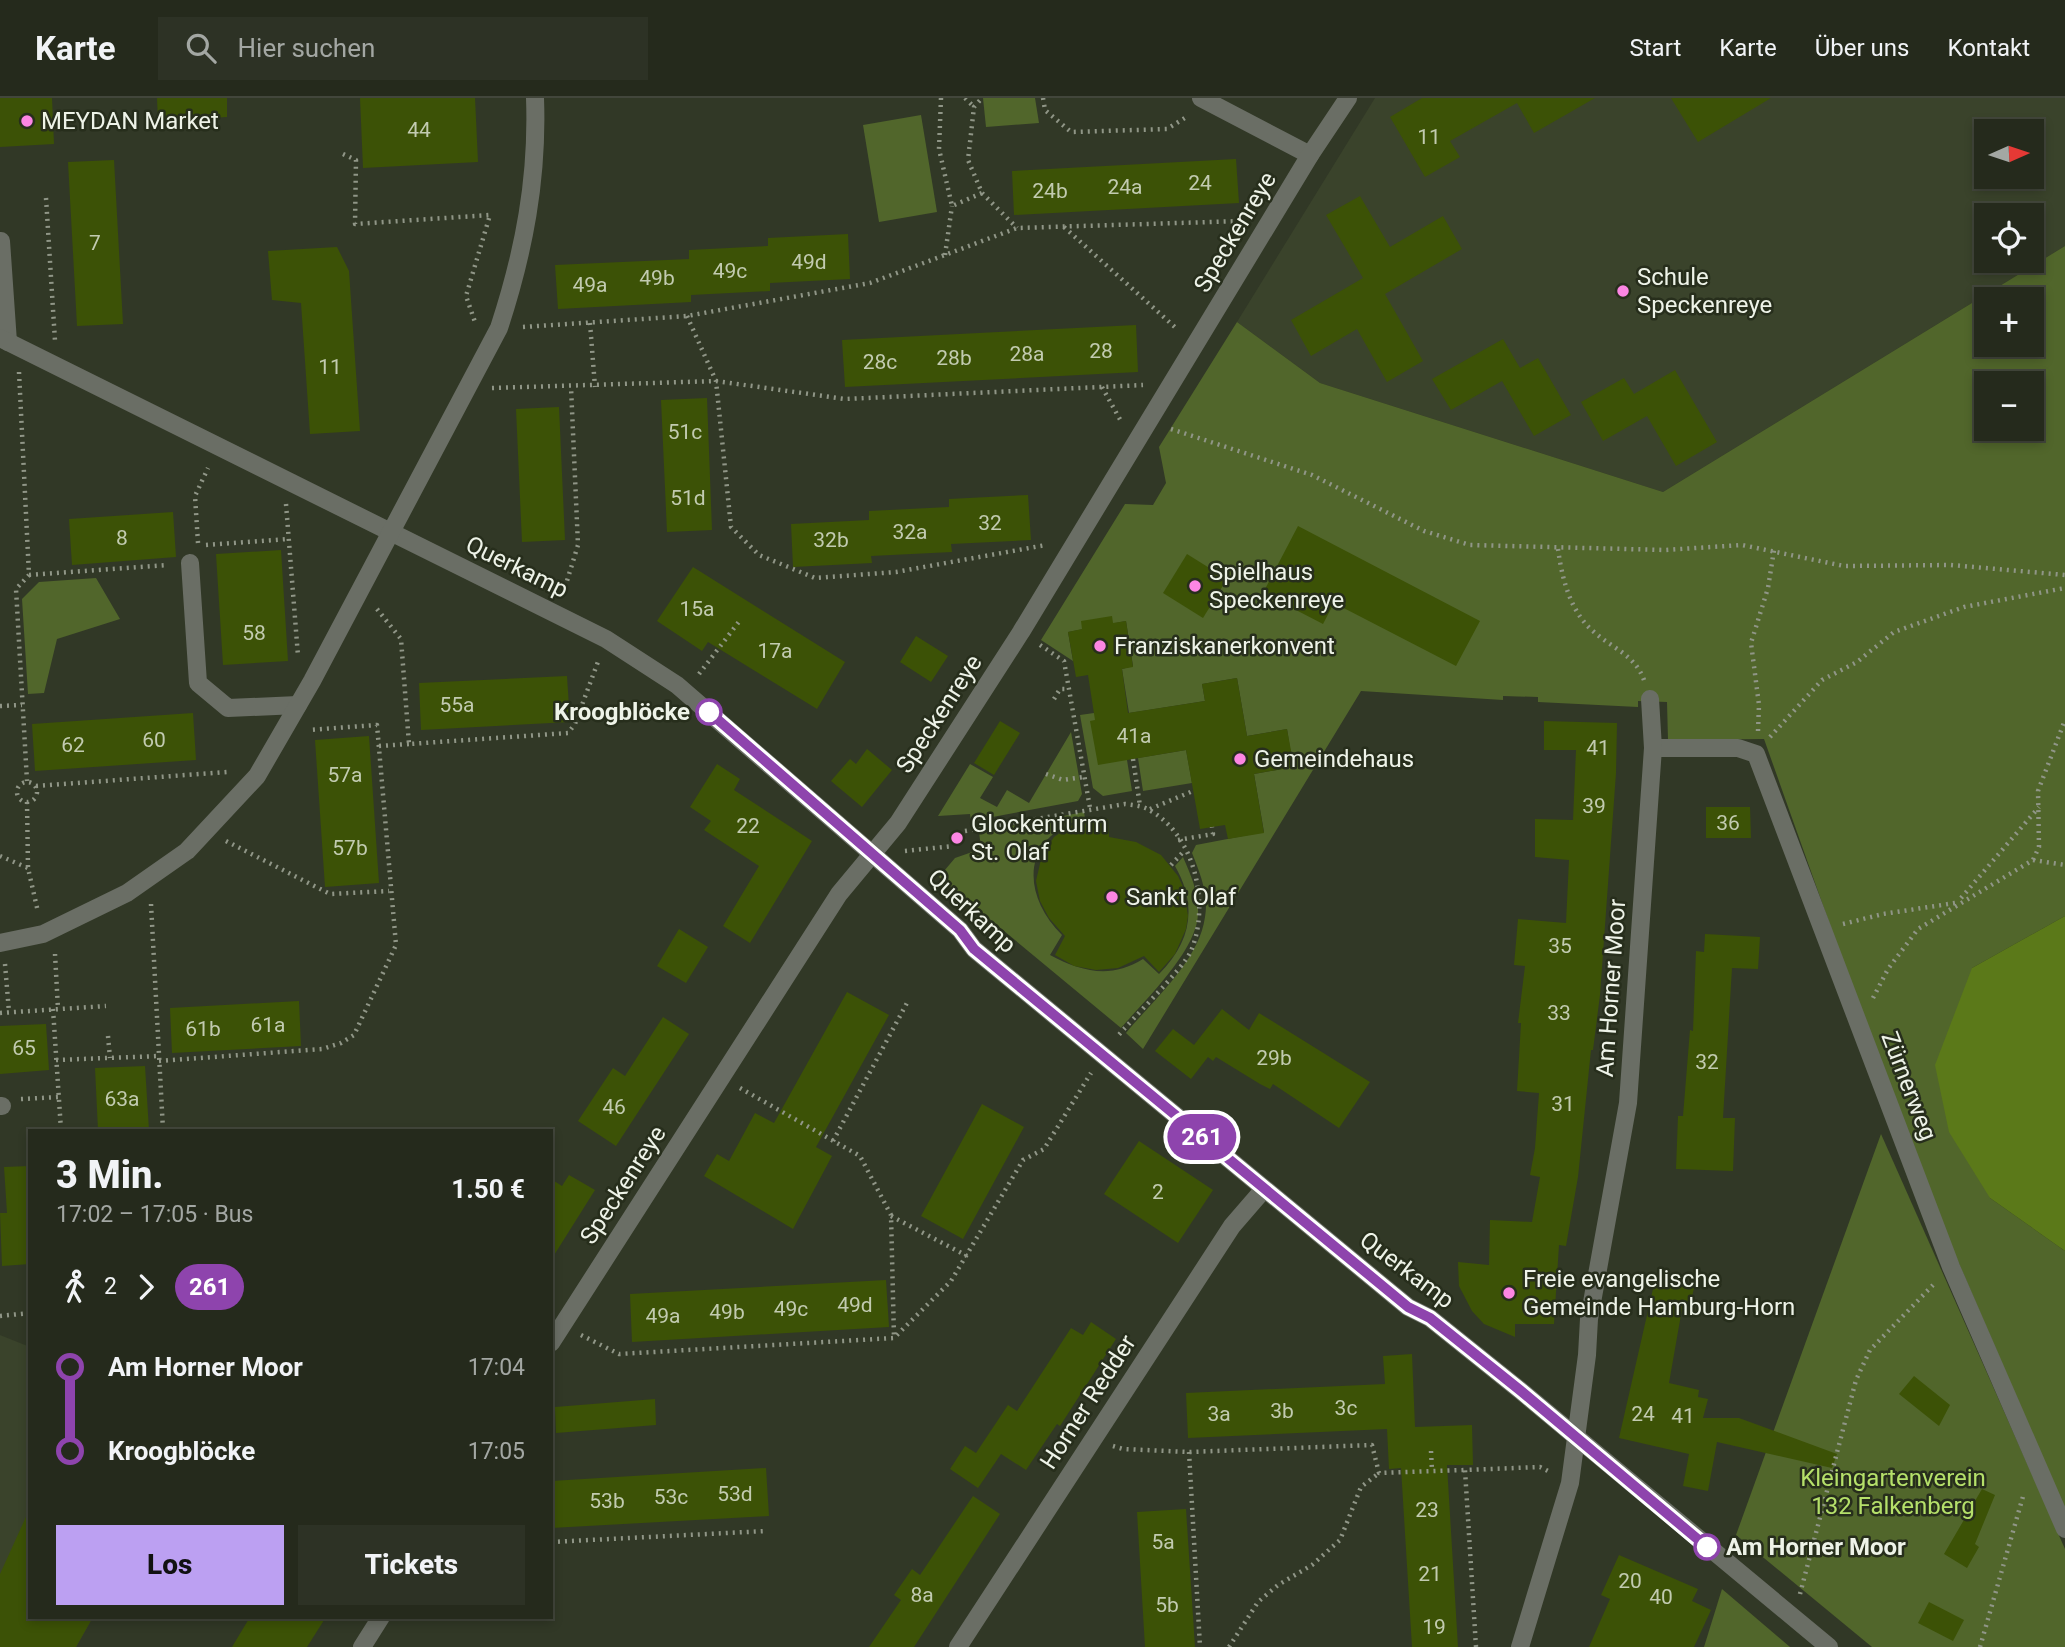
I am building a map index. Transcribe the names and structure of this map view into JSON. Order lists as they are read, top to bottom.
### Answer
{
  "streets": {
    "street": [
      "Speckenreye",
      "Querkamp",
      "Am Horner Moor",
      "Zürnerweg",
      "Horner Redder"
    ]
  },
  "crossings": [
    ["Speckenreye", "Querkamp"],
    ["Querkamp", "Am Horner Moor"],
    ["Querkamp", "Horner Redder"]
  ],
  "parks": ["Kleingartenverein 132 Falkenberg"],
  "places": [
    "MEYDAN Market",
    "Schule Speckenreye",
    "Spielhaus Speckenreye",
    "Franziskanerkonvent",
    "Kroogblöcke",
    "Gemeindehaus",
    "Glockenturm St. Olaf",
    "Sankt Olaf",
    "Freie evangelische Gemeinde Hamburg-Horn",
    "Am Horner Moor"
  ],
  "lines": ["bus line 261"],
  "house_numbers": [
    "44",
    "11",
    "24",
    "24a",
    "24b",
    "7",
    "49d",
    "49c",
    "49b",
    "49a",
    "28",
    "28a",
    "28b",
    "28c",
    "11",
    "51c",
    "51d",
    "32",
    "32a",
    "8",
    "32b",
    "15a",
    "58",
    "17a",
    "55a",
    "41a",
    "60",
    "62",
    "41",
    "57a",
    "39",
    "36",
    "22",
    "57b",
    "35",
    "33",
    "61a",
    "61b",
    "65",
    "29b",
    "32",
    "63a",
    "31",
    "46",
    "2",
    "49d",
    "49c",
    "49b",
    "49a",
    "3c",
    "3b",
    "3a",
    "24",
    "41",
    "53d",
    "53c",
    "53b",
    "23",
    "5a",
    "21",
    "20",
    "8a",
    "40",
    "5b",
    "19"
  ],
  "north": "right",
  "page": {
    "header": "Karte",
    "search": "Hier suchen",
    "nav": [
      "Start",
      "Karte",
      "Über uns",
      "Kontakt"
    ],
    "on_map": "261",
    "map_buttons": ["+", "−"],
    "heading": ["3 Min.", "17:02 – 17:05 · Bus", "1.50 €"],
    "legs": ["2", "261"],
    "list": [
      {
        "name": "Am Horner Moor",
        "value": "17:04"
      },
      {
        "name": "Kroogblöcke",
        "value": "17:05"
      }
    ],
    "buttons": ["Los", "Tickets"]
  }
}
